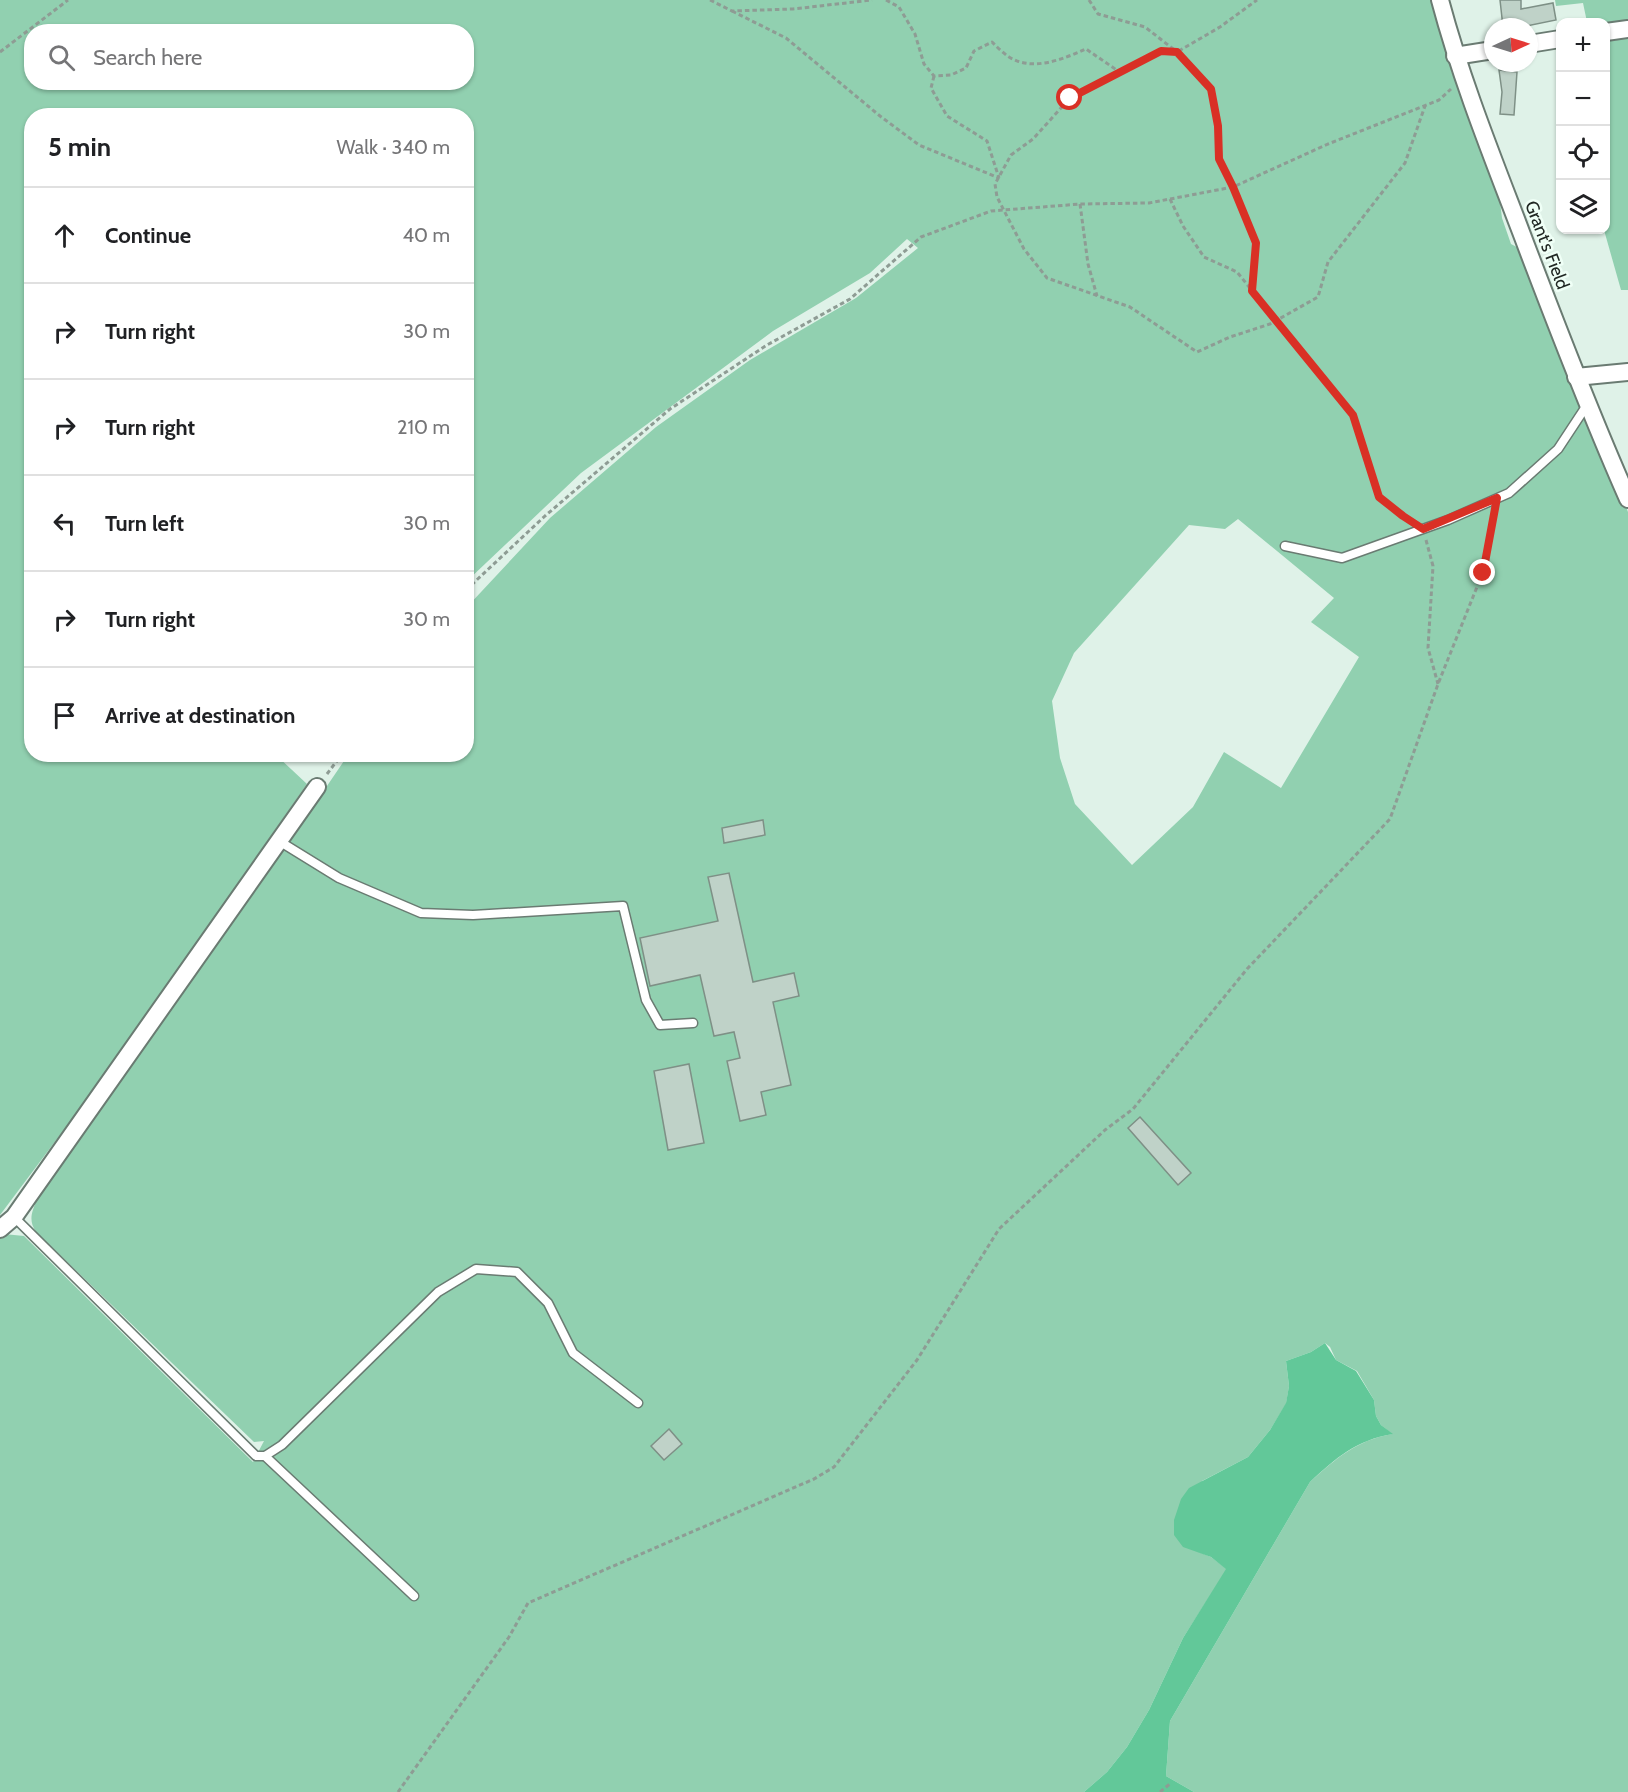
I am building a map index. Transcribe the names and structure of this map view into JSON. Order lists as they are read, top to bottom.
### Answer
{
  "streets": {
    "street": ["Grant's Field"]
  },
  "north": "right",
  "page": {
    "map_buttons": ["+", "−"],
    "search": "Search here",
    "heading": ["5 min", "Walk · 340 m"],
    "list": [
      ["Continue", "40 m"],
      ["Turn right", "30 m"],
      ["Turn right", "210 m"],
      ["Turn left", "30 m"],
      ["Turn right", "30 m"],
      "Arrive at destination"
    ]
  }
}
